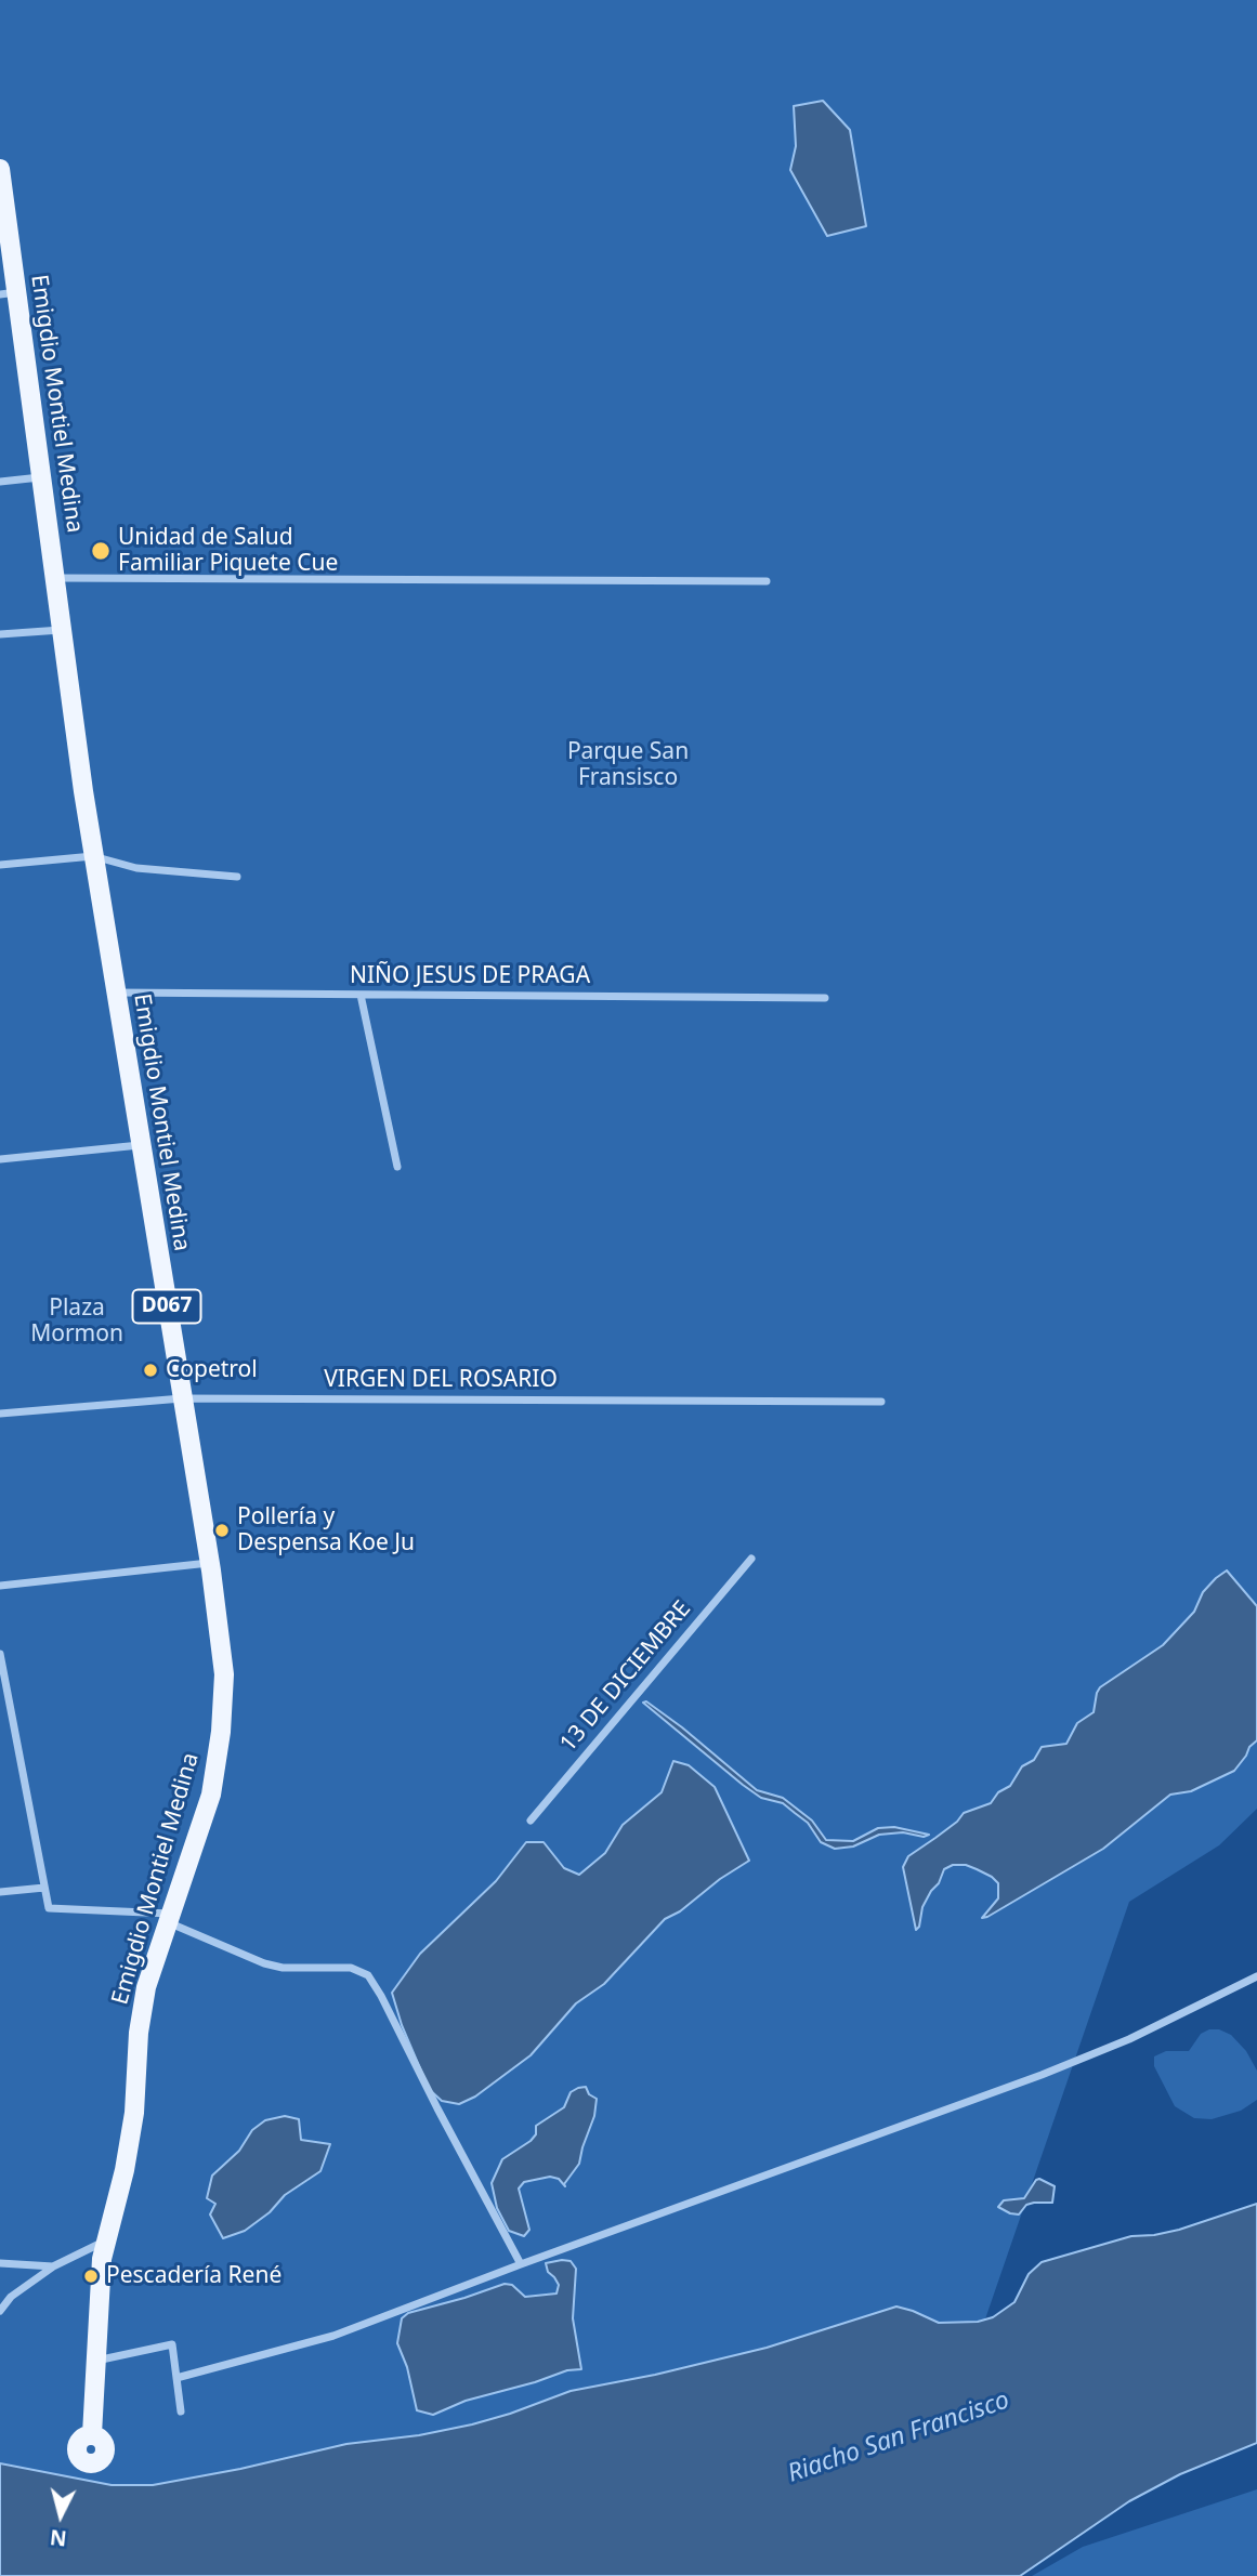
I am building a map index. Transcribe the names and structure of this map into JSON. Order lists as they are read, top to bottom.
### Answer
{
  "streets": {
    "main road": ["Emigdio Montiel Medina", "D067"],
    "street": ["NIÑO JESUS DE PRAGA", "VIRGEN DEL ROSARIO", "13 DE DICIEMBRE"]
  },
  "crossings": [
    ["Emigdio Montiel Medina", "NIÑO JESUS DE PRAGA"],
    ["Emigdio Montiel Medina", "VIRGEN DEL ROSARIO"]
  ],
  "water": ["Riacho San Francisco"],
  "parks": ["Parque San Fransisco", "Plaza Mormon"],
  "places": [
    "Unidad de Salud Familiar Piquete Cue",
    "Copetrol",
    "Pollería y Despensa Koe Ju",
    "Pescadería René"
  ],
  "north": "bottom"
}
